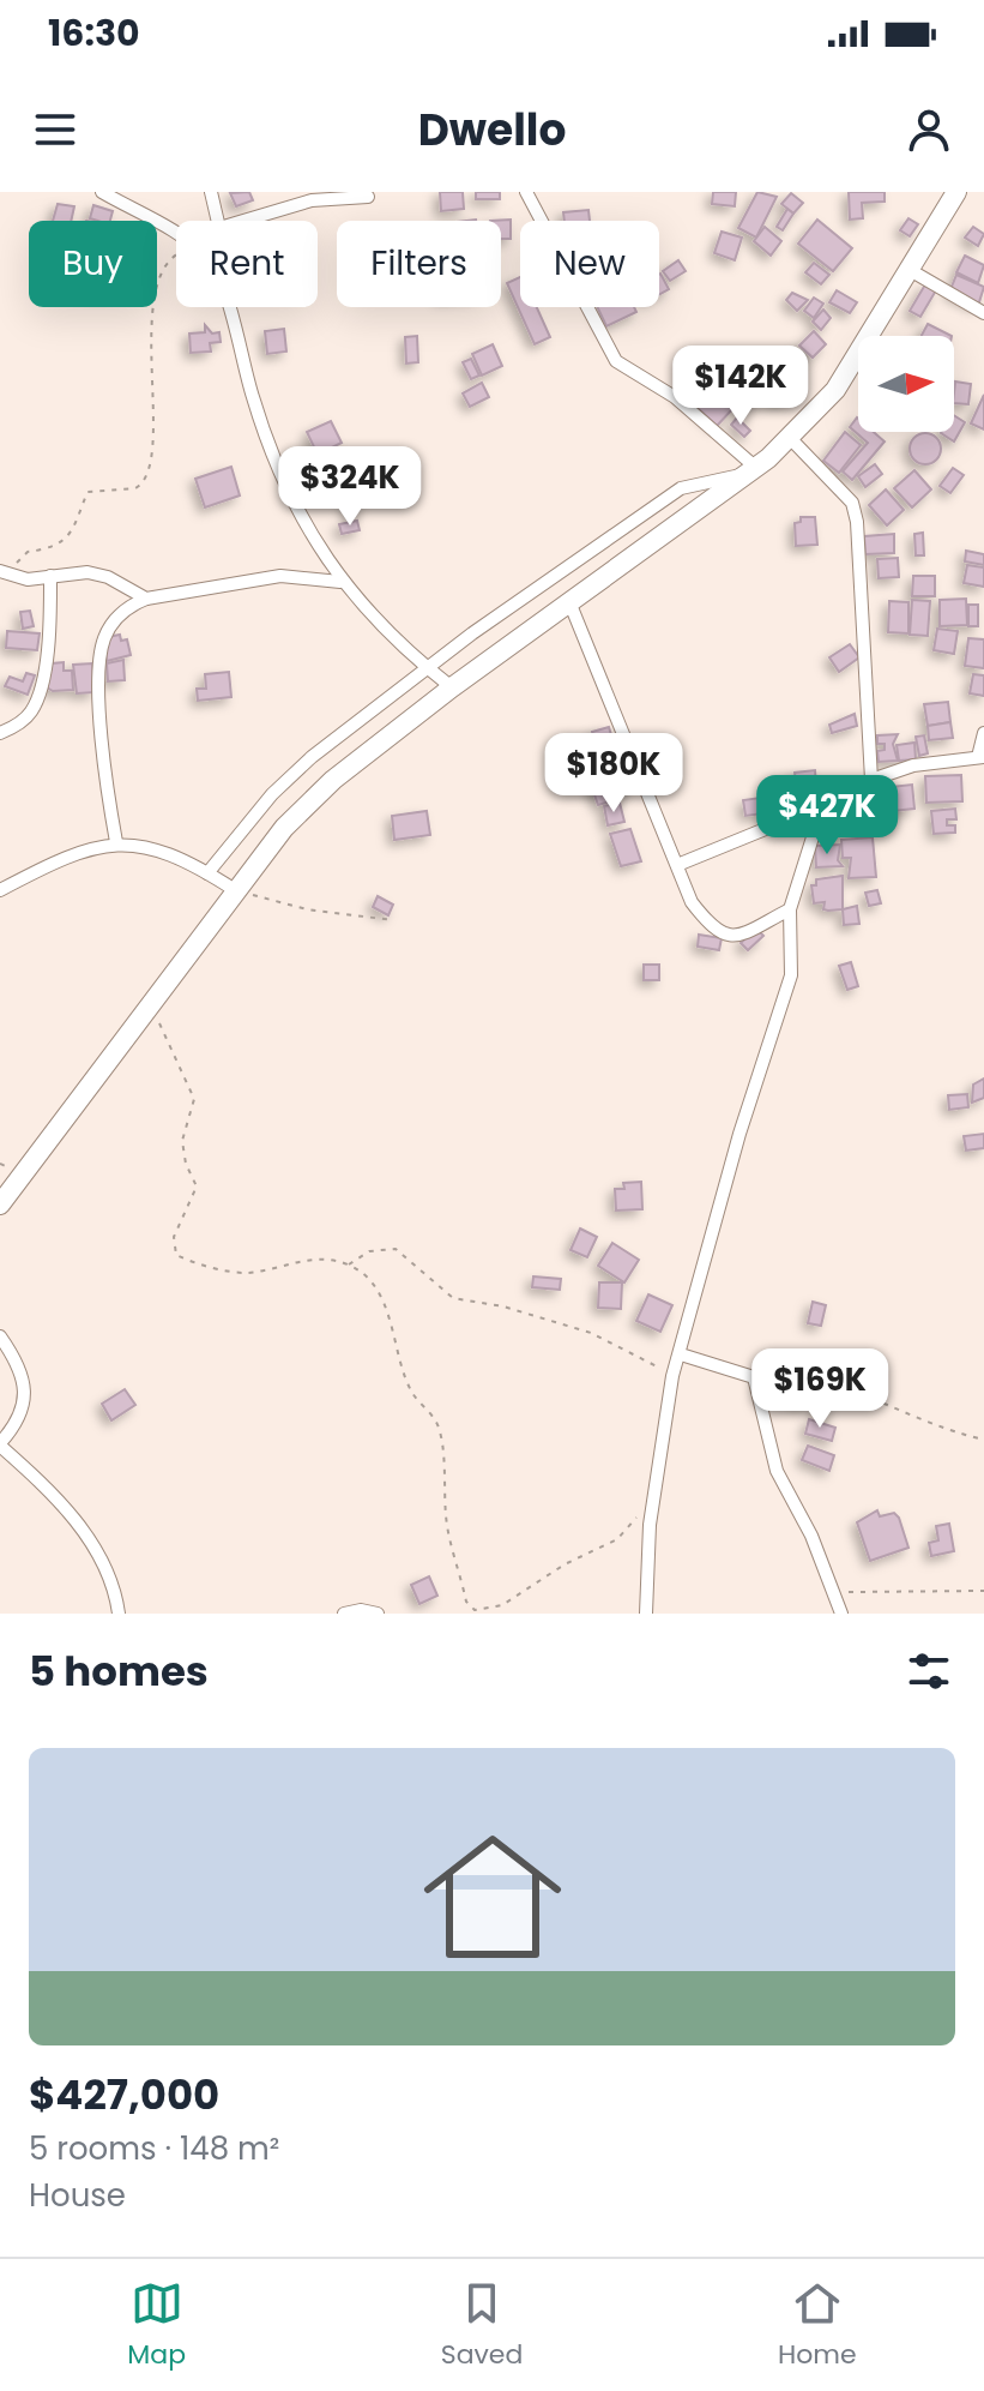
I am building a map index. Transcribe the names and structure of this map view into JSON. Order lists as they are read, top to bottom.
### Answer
{
  "north": "right",
  "page": {
    "status": "16:30",
    "header": "Dwello",
    "chip": [
      "Buy",
      "Rent",
      "Filters",
      "New"
    ],
    "price": [
      "$142K",
      "$324K",
      "$180K",
      "$427K",
      "$169K"
    ],
    "heading": "5 homes",
    "list": [
      {
        "name": "$427,000",
        "note": "5 rooms · 148 m² · House"
      }
    ],
    "tabs": ["Map", "Saved", "Home"]
  }
}
